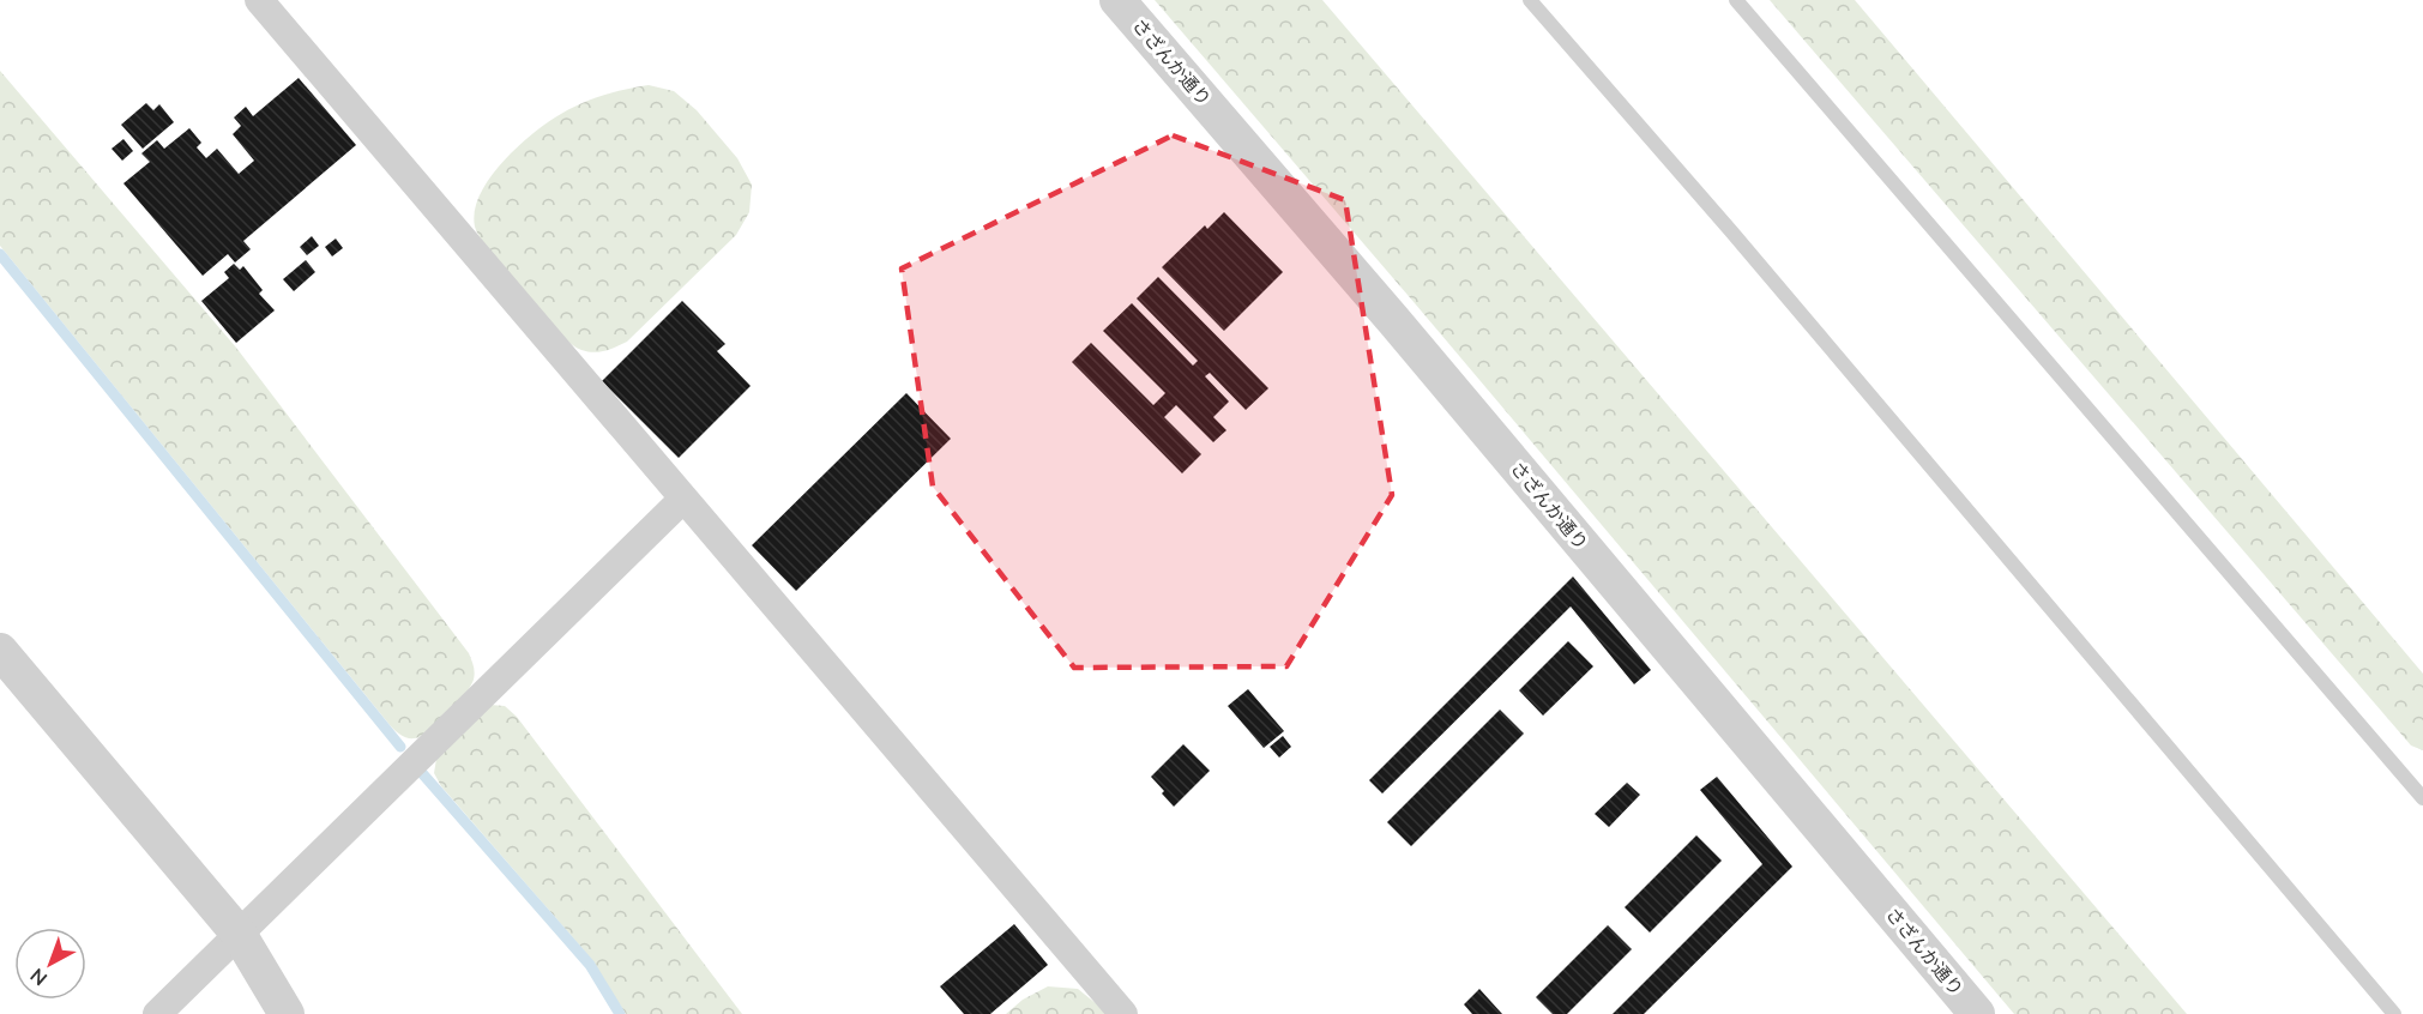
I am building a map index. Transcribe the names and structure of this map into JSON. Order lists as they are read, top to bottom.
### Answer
{
  "streets": {
    "street": ["さざんか通り"]
  },
  "north": "bottom left"
}
